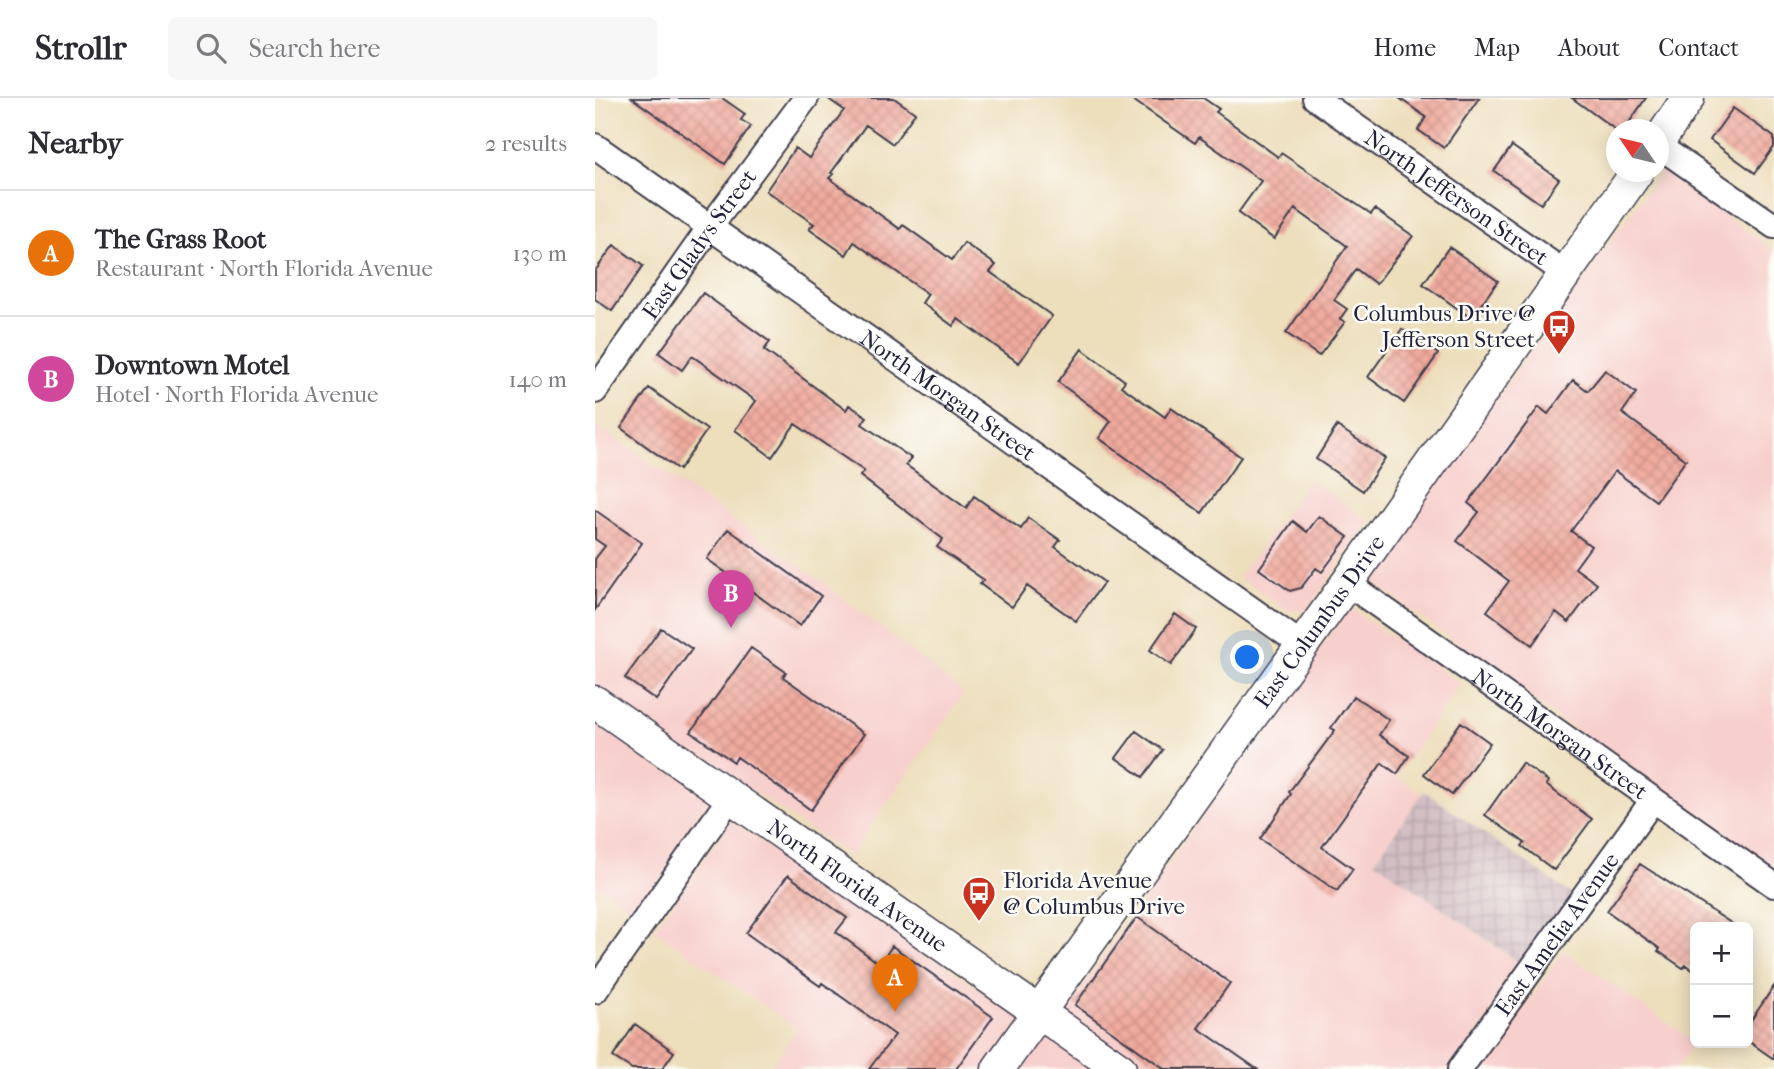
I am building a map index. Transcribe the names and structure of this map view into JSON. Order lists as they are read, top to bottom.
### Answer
{
  "streets": {
    "main road": ["East Columbus Drive", "North Florida Avenue"],
    "street": [
      "North Jefferson Street",
      "East Gladys Street",
      "North Morgan Street",
      "East Amelia Avenue"
    ]
  },
  "crossings": [
    ["North Jefferson Street", "East Columbus Drive"],
    ["East Gladys Street", "North Morgan Street"],
    ["North Morgan Street", "East Columbus Drive"],
    ["North Morgan Street", "East Amelia Avenue"],
    ["East Columbus Drive", "North Florida Avenue"]
  ],
  "places": {
    "bus stop": ["Columbus Drive @ Jefferson Street", "Florida Avenue @ Columbus Drive"]
  },
  "north": "top left",
  "page": {
    "header": "Strollr",
    "search": "Search here",
    "nav": [
      "Home",
      "Map",
      "About",
      "Contact"
    ],
    "heading": ["Nearby", "2 results"],
    "list": [
      {
        "mark": "A",
        "name": "The Grass Root",
        "note": "Restaurant · North Florida Avenue",
        "value": "130 m"
      },
      {
        "mark": "B",
        "name": "Downtown Motel",
        "note": "Hotel · North Florida Avenue",
        "value": "140 m"
      }
    ],
    "pins": ["B", "A"],
    "map_buttons": ["+", "−"]
  }
}
